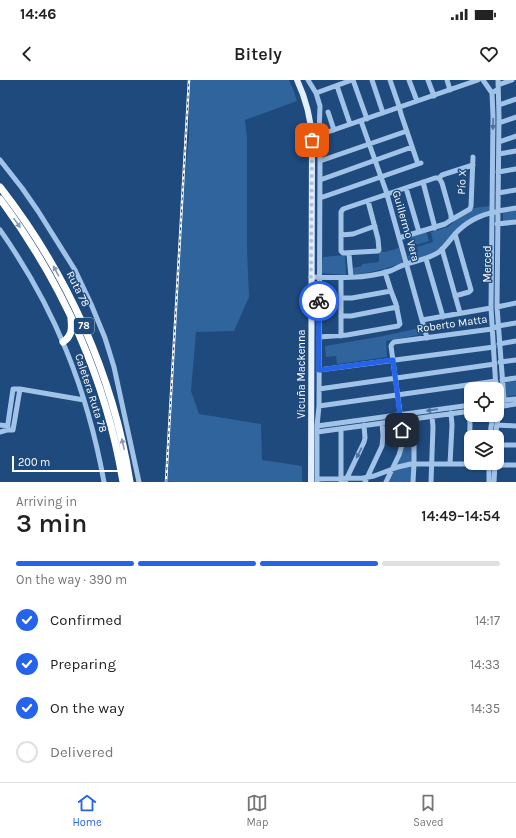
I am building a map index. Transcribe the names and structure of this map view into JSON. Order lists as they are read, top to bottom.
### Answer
{
  "streets": {
    "highway": ["Ruta 78", "78"],
    "main road": ["Vicuña Mackenna"],
    "street": [
      "Pío X",
      "Guillermo Vera",
      "Merced",
      "Roberto Matta",
      "Caletera Ruta 78"
    ]
  },
  "crossings": [
    ["Guillermo Vera", "Roberto Matta"],
    ["Merced", "Roberto Matta"]
  ],
  "scale_bar": "200 m",
  "page": {
    "status": "14:46",
    "header": "Bitely",
    "scale": "200 m",
    "heading": ["3 min", "Arriving in", "14:49–14:54"],
    "bar": "On the way · 390 m",
    "list": [
      ["Confirmed", "14:17"],
      ["Preparing", "14:33"],
      ["On the way", "14:35"],
      "Delivered"
    ],
    "tabs": ["Home", "Map", "Saved"]
  }
}
